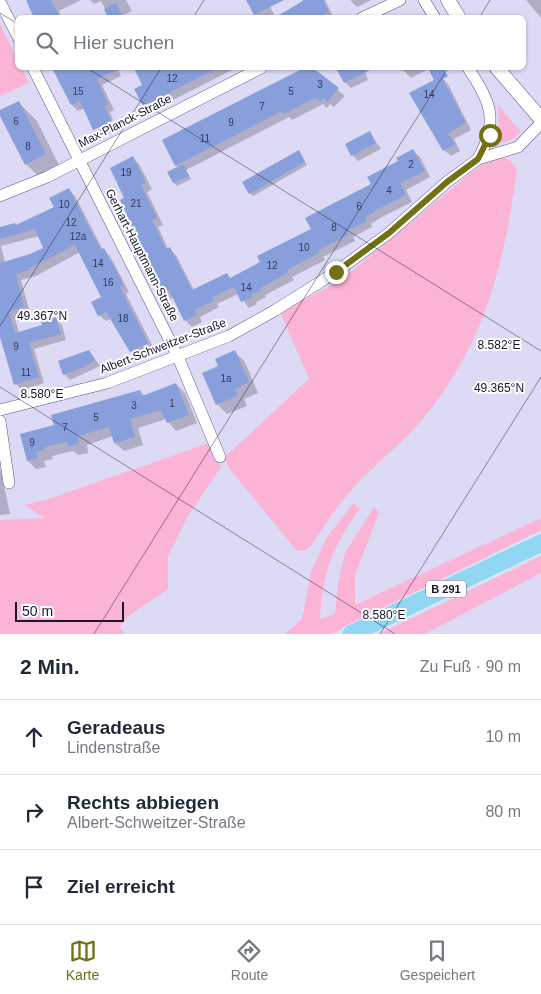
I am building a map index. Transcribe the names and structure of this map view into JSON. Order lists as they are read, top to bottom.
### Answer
{
  "streets": {
    "main road": ["B 291"],
    "street": ["Max-Planck-Straße", "Gerhart-Hauptmann-Straße", "Albert-Schweitzer-Straße"]
  },
  "crossings": [
    ["Max-Planck-Straße", "Gerhart-Hauptmann-Straße"],
    ["Gerhart-Hauptmann-Straße", "Albert-Schweitzer-Straße"]
  ],
  "house_numbers": [
    "12",
    "3",
    "15",
    "5",
    "14",
    "7",
    "6",
    "9",
    "11",
    "8",
    "2",
    "19",
    "4",
    "21",
    "10",
    "6",
    "12",
    "8",
    "12a",
    "10",
    "14",
    "12",
    "16",
    "14",
    "18",
    "9",
    "11",
    "1a",
    "1",
    "3",
    "5",
    "7",
    "9"
  ],
  "scale_bar": "50 m",
  "page": {
    "search": "Hier suchen",
    "scale": "50 m",
    "heading": ["2 Min.", "Zu Fuß · 90 m"],
    "list": [
      ["Geradeaus", "Lindenstraße", "10 m"],
      ["Rechts abbiegen", "Albert-Schweitzer-Straße", "80 m"],
      "Ziel erreicht"
    ],
    "nav": ["Karte", "Route", "Gespeichert"]
  },
  "coordinates": [
    "49.367°N",
    "8.582°E",
    "49.365°N",
    "8.580°E"
  ]
}
